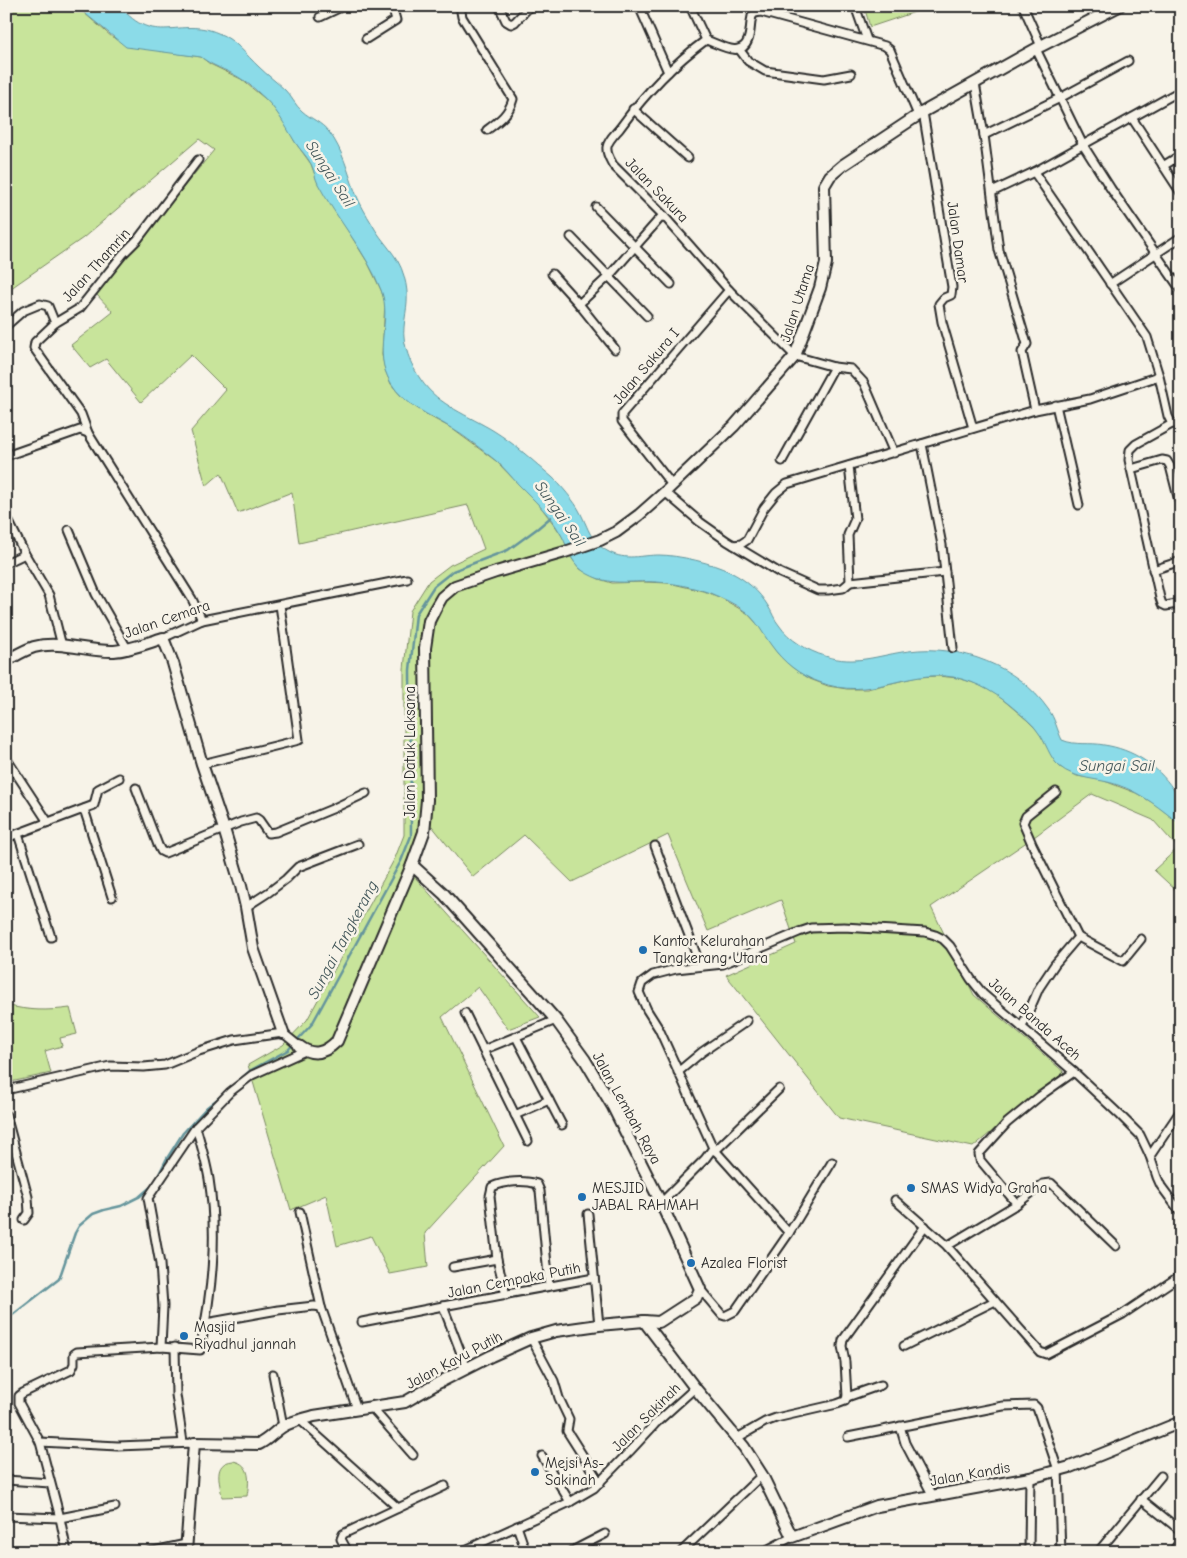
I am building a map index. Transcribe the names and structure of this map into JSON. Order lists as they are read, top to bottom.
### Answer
{
  "streets": {
    "street": [
      "Jalan Sakura",
      "Jalan Damar",
      "Jalan Thamrin",
      "Jalan Utama",
      "Jalan Sakura I",
      "Jalan Cemara",
      "Jalan Datuk Laksana",
      "Jalan Banda Aceh",
      "Jalan Lembah Raya",
      "Jalan Cempaka Putih",
      "Jalan Kayu Putih",
      "Jalan Sakinah",
      "Jalan Kandis"
    ]
  },
  "crossings": [
    ["Jalan Sakura", "Jalan Utama"],
    ["Jalan Sakura", "Jalan Sakura I"],
    ["Jalan Damar", "Jalan Utama"],
    ["Jalan Thamrin", "Jalan Cemara"],
    ["Jalan Utama", "Jalan Sakura I"],
    ["Jalan Utama", "Jalan Datuk Laksana"],
    ["Jalan Datuk Laksana", "Jalan Lembah Raya"],
    ["Jalan Cempaka Putih", "Jalan Kayu Putih"]
  ],
  "water": ["Sungai Sail", "Sungai Tangkerang"],
  "places": [
    "Kantor Kelurahan Tangkerang Utara",
    "SMAS Widya Graha",
    "MESJID JABAL RAHMAH",
    "Azalea Florist",
    "Masjid Riyadhul jannah",
    "Mejsi As- Sakinah"
  ]
}
